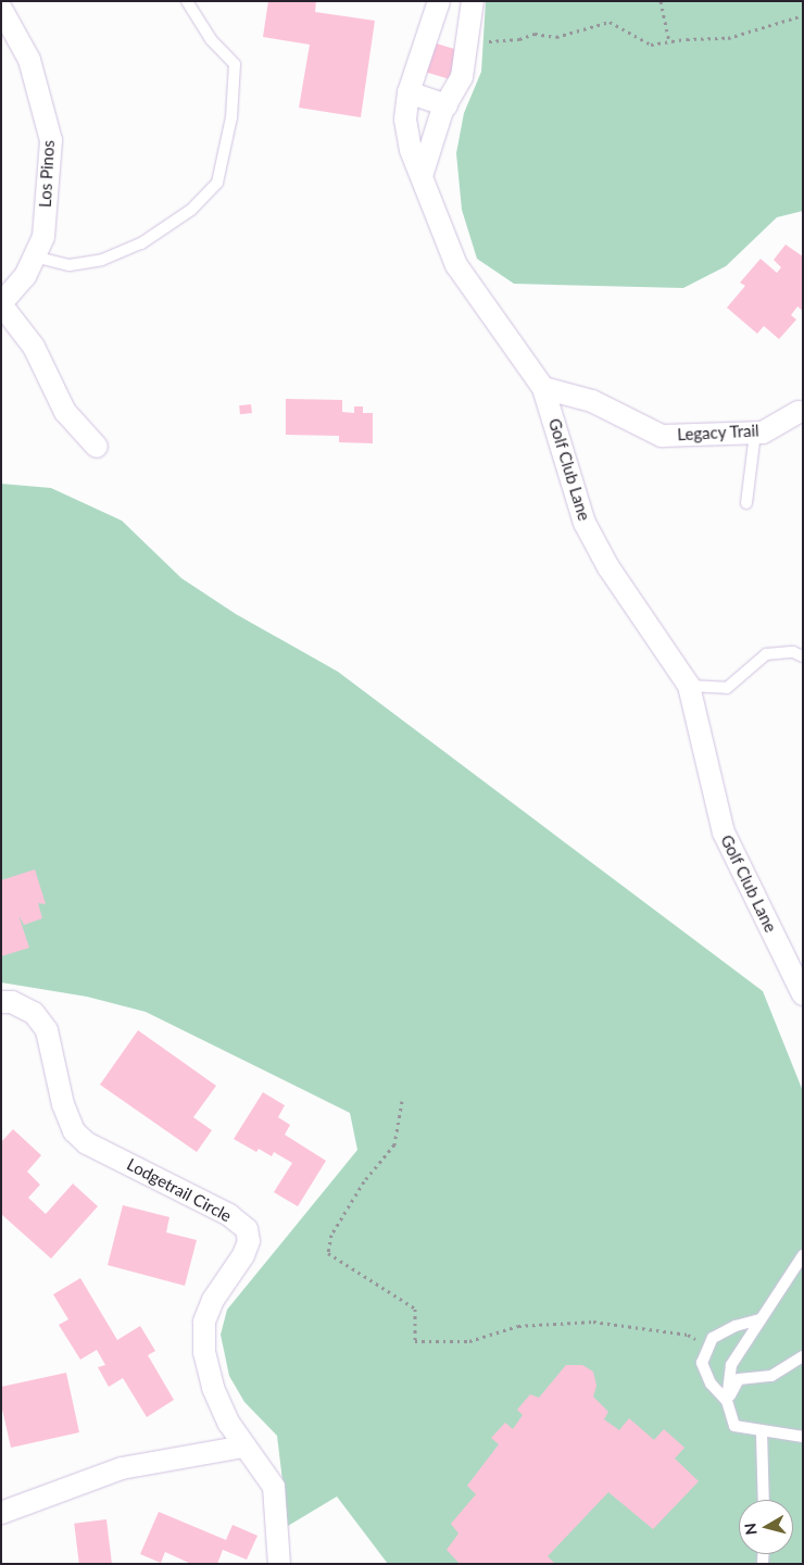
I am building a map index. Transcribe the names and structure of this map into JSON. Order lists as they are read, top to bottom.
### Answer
{
  "streets": {
    "street": [
      "Los Pinos",
      "Legacy Trail",
      "Golf Club Lane",
      "Lodgetrail Circle"
    ]
  },
  "crossings": [
    ["Legacy Trail", "Golf Club Lane"]
  ],
  "north": "left"
}
